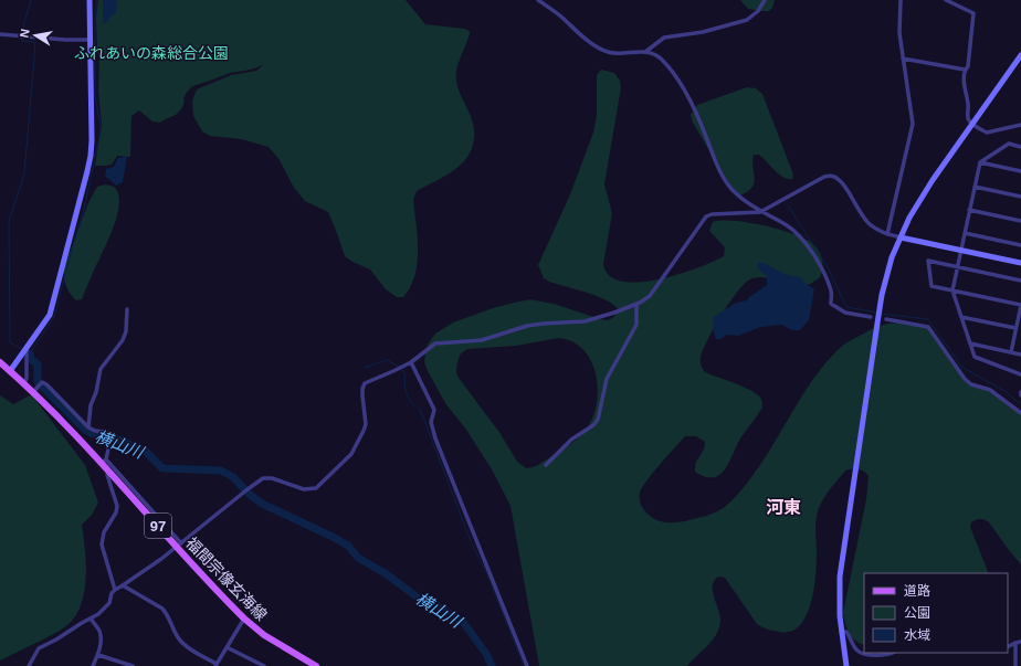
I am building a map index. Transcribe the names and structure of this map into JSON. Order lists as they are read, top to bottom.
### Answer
{
  "streets": {
    "main road": ["97", "福間宗像玄海線"]
  },
  "districts": ["河東"],
  "water": ["横山川"],
  "parks": ["ふれあいの森総合公園"],
  "legend": ["道路", "公園", "水域"],
  "north": "left"
}
